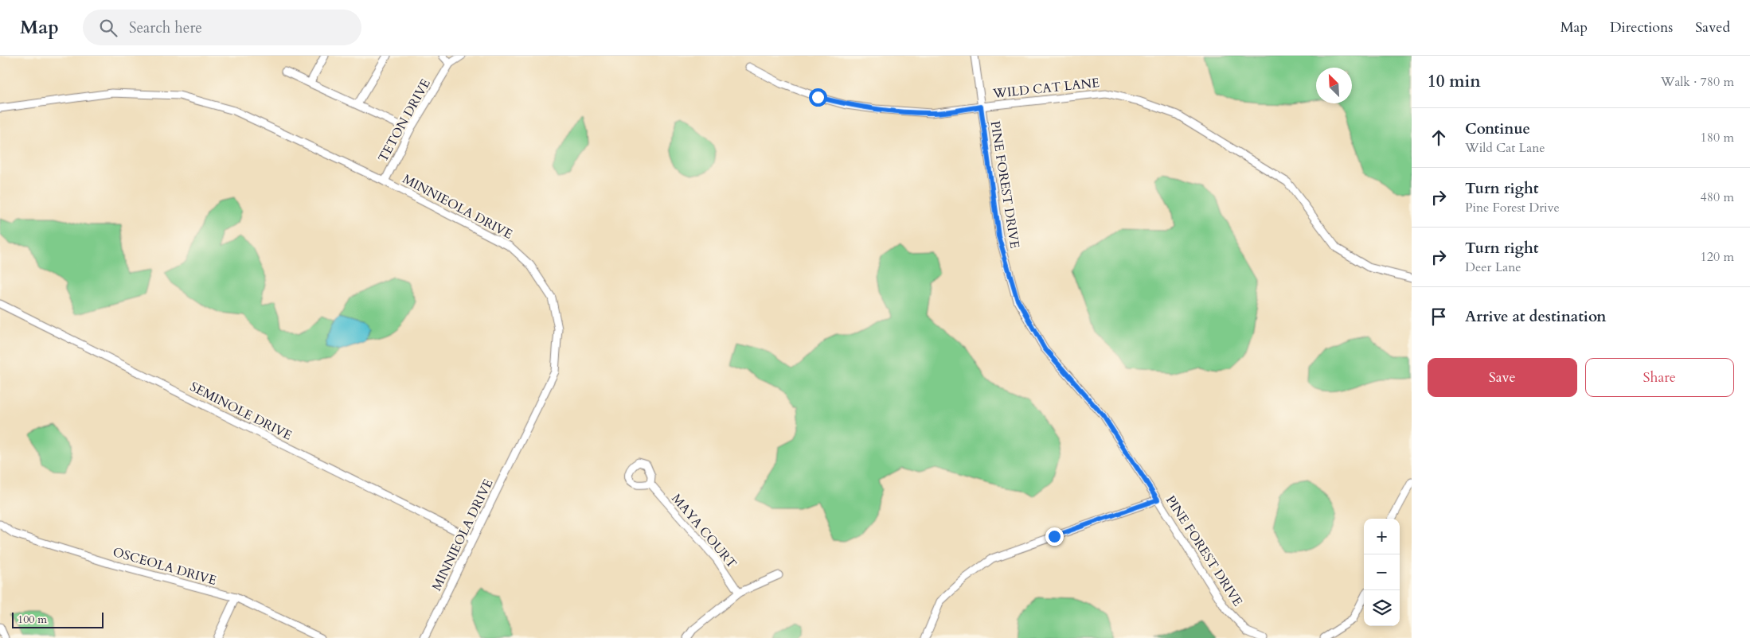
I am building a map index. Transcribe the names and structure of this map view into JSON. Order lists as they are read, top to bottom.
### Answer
{
  "streets": {
    "street": [
      "WILD CAT LANE",
      "TETON DRIVE",
      "PINE FOREST DRIVE",
      "MINNIEOLA DRIVE",
      "SEMINOLE DRIVE",
      "MAYA COURT",
      "OSCEOLA DRIVE"
    ]
  },
  "crossings": [
    ["WILD CAT LANE", "PINE FOREST DRIVE"],
    ["TETON DRIVE", "MINNIEOLA DRIVE"],
    ["MINNIEOLA DRIVE", "SEMINOLE DRIVE"]
  ],
  "scale_bar": "100 m",
  "north": "top left",
  "page": {
    "header": "Map",
    "search": "Search here",
    "nav": ["Map", "Directions", "Saved"],
    "heading": ["10 min", "Walk · 780 m"],
    "list": [
      ["Continue", "Wild Cat Lane", "180 m"],
      ["Turn right", "Pine Forest Drive", "480 m"],
      ["Turn right", "Deer Lane", "120 m"],
      "Arrive at destination"
    ],
    "buttons": ["Save", "Share"],
    "map_buttons": ["+", "−"],
    "scale": "100 m"
  }
}
